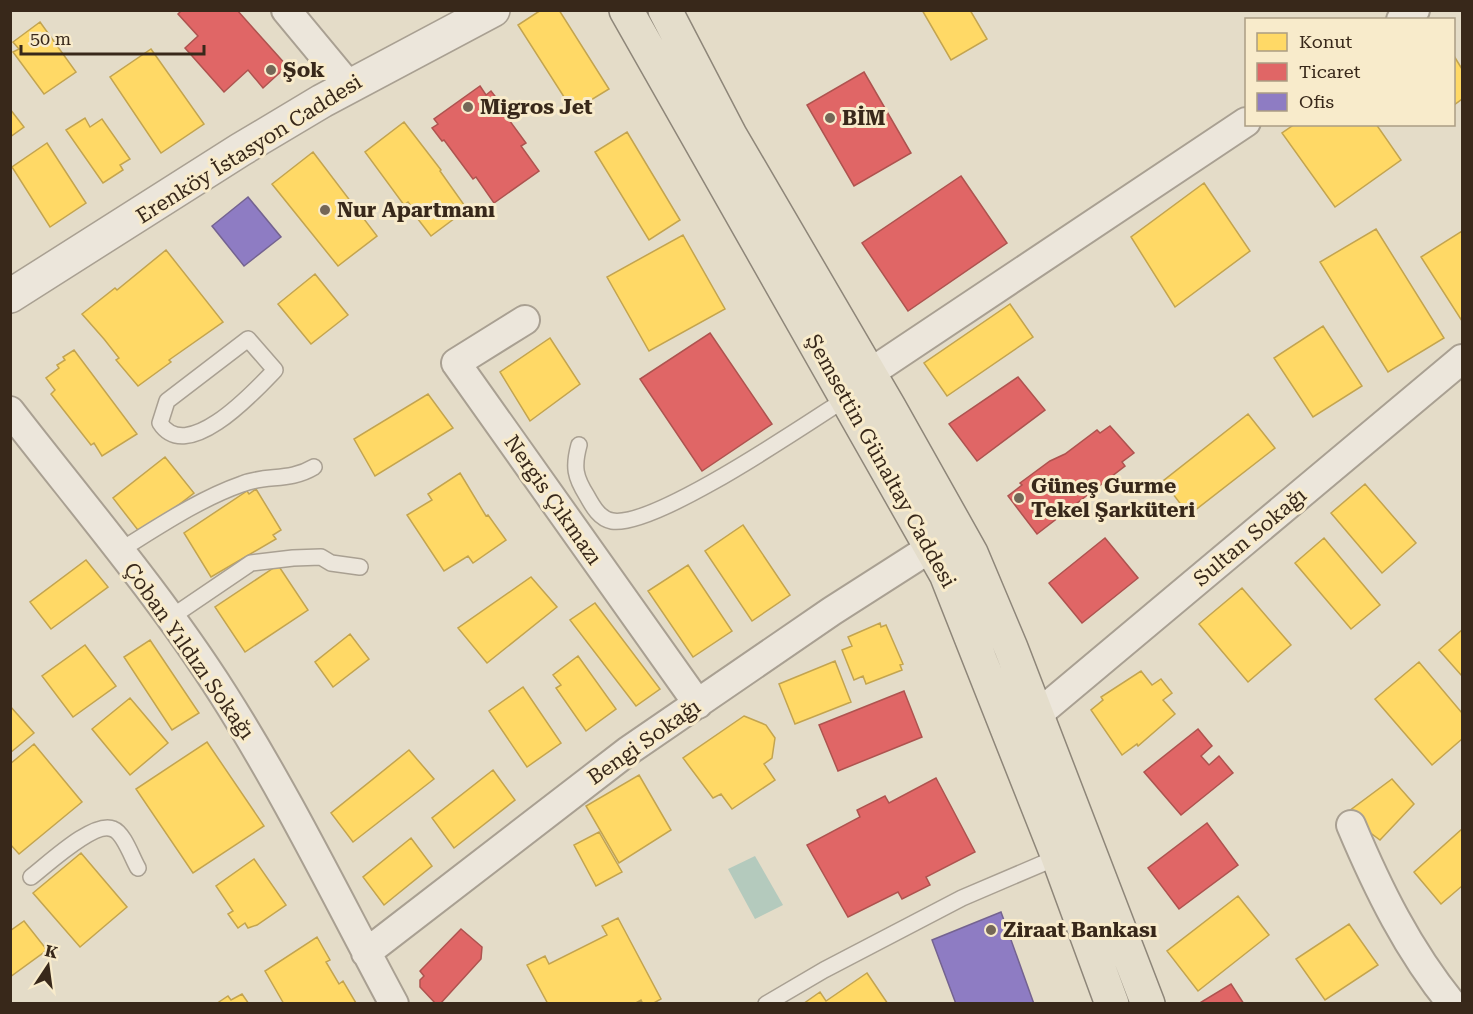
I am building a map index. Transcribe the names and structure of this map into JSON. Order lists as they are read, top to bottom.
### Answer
{
  "streets": {
    "main road": ["Şemsettin Günaltay Caddesi"],
    "street": [
      "Erenköy İstasyon Caddesi",
      "Nergis Çıkmazı",
      "Sultan Sokağı",
      "Çoban Yıldızı Sokağı",
      "Bengi Sokağı"
    ]
  },
  "crossings": [
    ["Şemsettin Günaltay Caddesi", "Sultan Sokağı"],
    ["Şemsettin Günaltay Caddesi", "Bengi Sokağı"],
    ["Nergis Çıkmazı", "Bengi Sokağı"],
    ["Çoban Yıldızı Sokağı", "Bengi Sokağı"]
  ],
  "places": [
    "Şok",
    "Migros Jet",
    "BİM",
    "Nur Apartmanı",
    "Güneş Gurme Tekel Şarküteri",
    "Ziraat Bankası"
  ],
  "legend": ["Konut", "Ticaret", "Ofis"],
  "scale_bar": "50 m",
  "north": "top"
}
